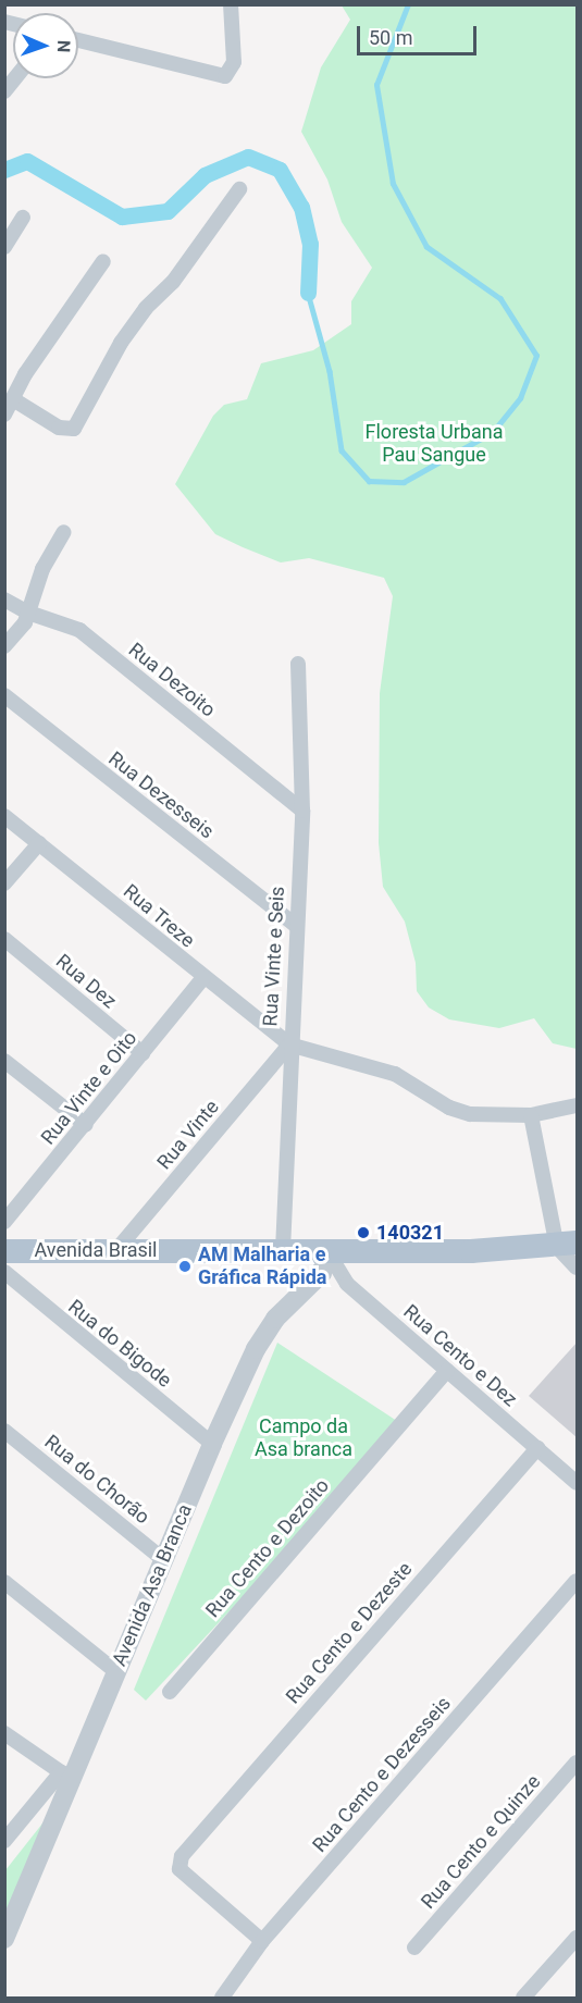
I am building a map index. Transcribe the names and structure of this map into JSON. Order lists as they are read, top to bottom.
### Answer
{
  "streets": {
    "main road": ["Avenida Brasil"],
    "street": [
      "Rua Dezoito",
      "Rua Dezesseis",
      "Rua Treze",
      "Rua Vinte e Seis",
      "Rua Dez",
      "Rua Vinte e Oito",
      "Rua Vinte",
      "Rua do Bigode",
      "Rua Cento e Dez",
      "Rua do Chorão",
      "Rua Cento e Dezoito",
      "Avenida Asa Branca",
      "Rua Cento e Dezeste",
      "Rua Cento e Dezesseis",
      "Rua Cento e Quinze"
    ]
  },
  "crossings": [
    ["Rua Dezoito", "Rua Vinte e Seis"],
    ["Rua Dezesseis", "Rua Vinte e Seis"],
    ["Rua Treze", "Rua Vinte e Seis"],
    ["Rua Treze", "Rua Vinte e Oito"],
    ["Rua Treze", "Rua Vinte"],
    ["Rua Vinte e Seis", "Rua Vinte"],
    ["Rua Vinte e Seis", "Avenida Brasil"],
    ["Rua Dez", "Rua Vinte e Oito"],
    ["Rua Vinte", "Avenida Brasil"],
    ["Avenida Brasil", "Rua Cento e Dez"],
    ["Avenida Brasil", "Avenida Asa Branca"],
    ["Rua do Bigode", "Avenida Asa Branca"],
    ["Rua Cento e Dez", "Rua Cento e Dezoito"],
    ["Rua Cento e Dez", "Avenida Asa Branca"],
    ["Rua Cento e Dez", "Rua Cento e Dezeste"],
    ["Rua do Chorão", "Avenida Asa Branca"],
    ["Rua Cento e Dezeste", "Rua Cento e Dezesseis"]
  ],
  "parks": ["Floresta Urbana Pau Sangue", "Campo da Asa branca"],
  "places": ["140321", "AM Malharia e Gráfica Rápida"],
  "scale_bar": "50 m",
  "north": "right"
}
